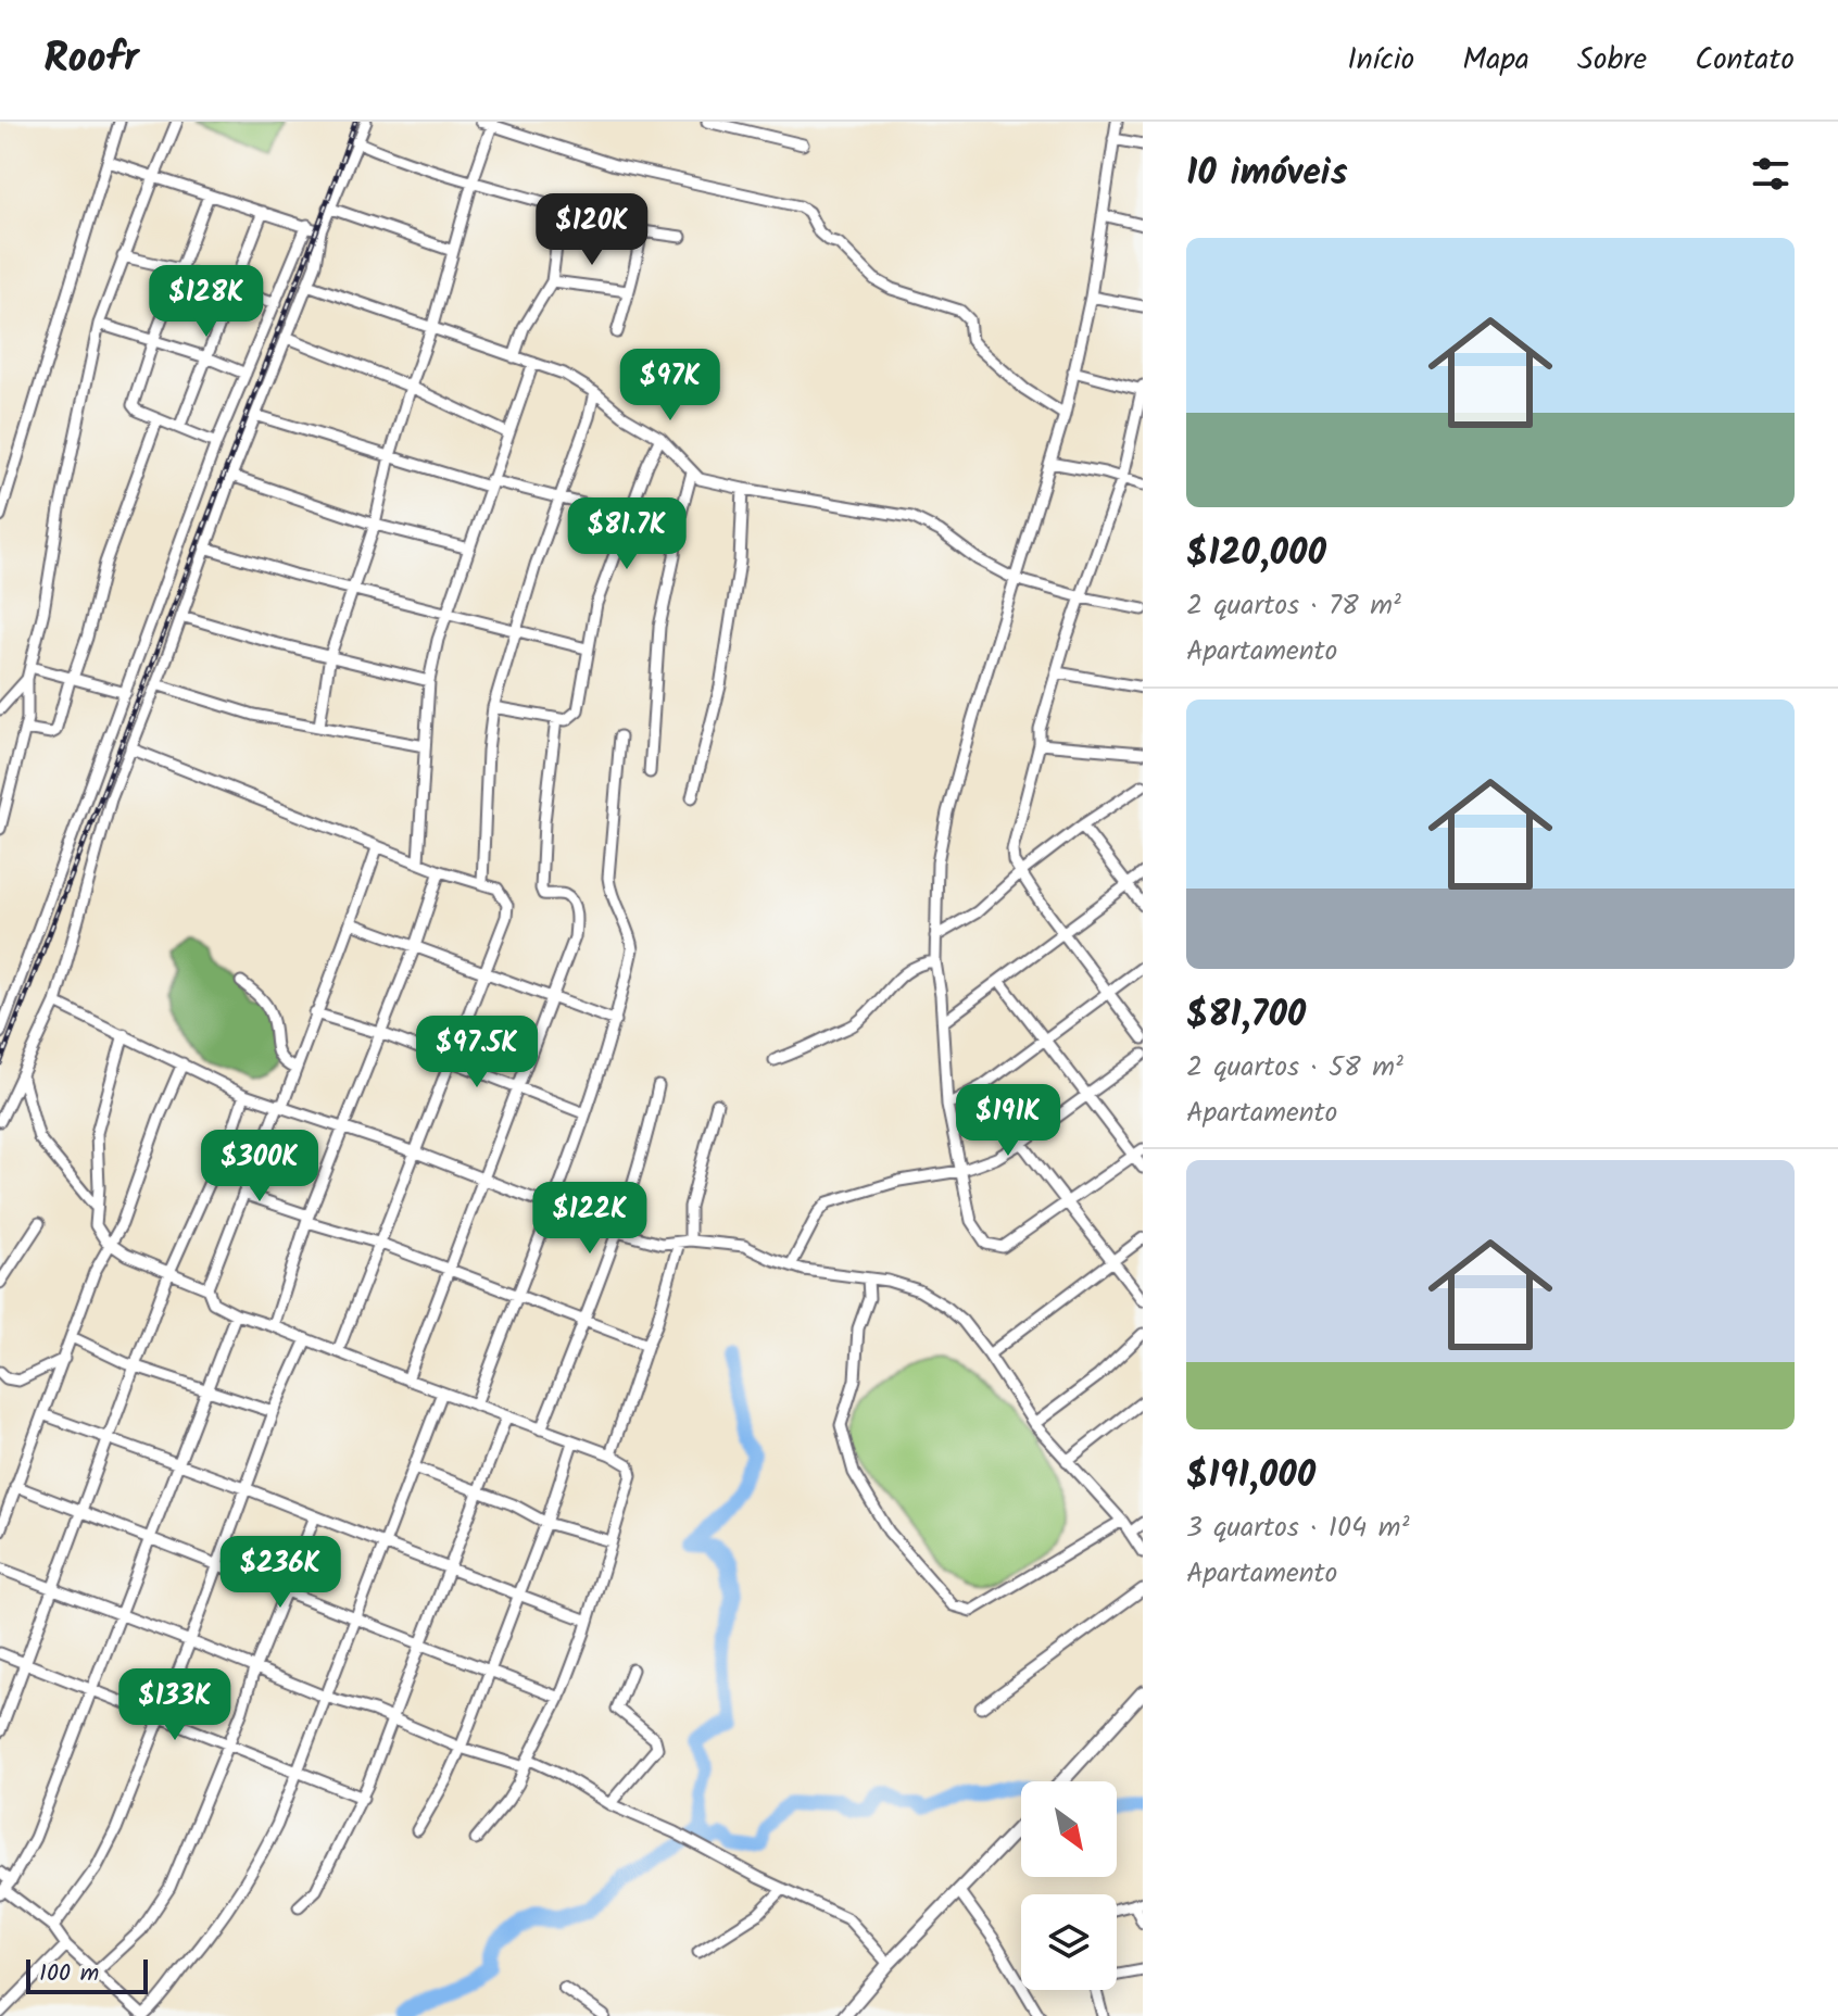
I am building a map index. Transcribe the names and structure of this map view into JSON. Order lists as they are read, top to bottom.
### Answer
{
  "scale_bar": "100 m",
  "north": "bottom right",
  "page": {
    "header": "Roofr",
    "nav": [
      "Início",
      "Mapa",
      "Sobre",
      "Contato"
    ],
    "heading": "10 imóveis",
    "price": [
      "$120K",
      "$128K",
      "$97K",
      "$81.7K",
      "$97.5K",
      "$191K",
      "$300K",
      "$122K",
      "$236K",
      "$133K"
    ],
    "list": [
      {
        "name": "$120,000",
        "note": "2 quartos · 78 m² · Apartamento"
      },
      {
        "name": "$81,700",
        "note": "2 quartos · 58 m² · Apartamento"
      },
      {
        "name": "$191,000",
        "note": "3 quartos · 104 m² · Apartamento"
      }
    ],
    "scale": "100 m"
  }
}
